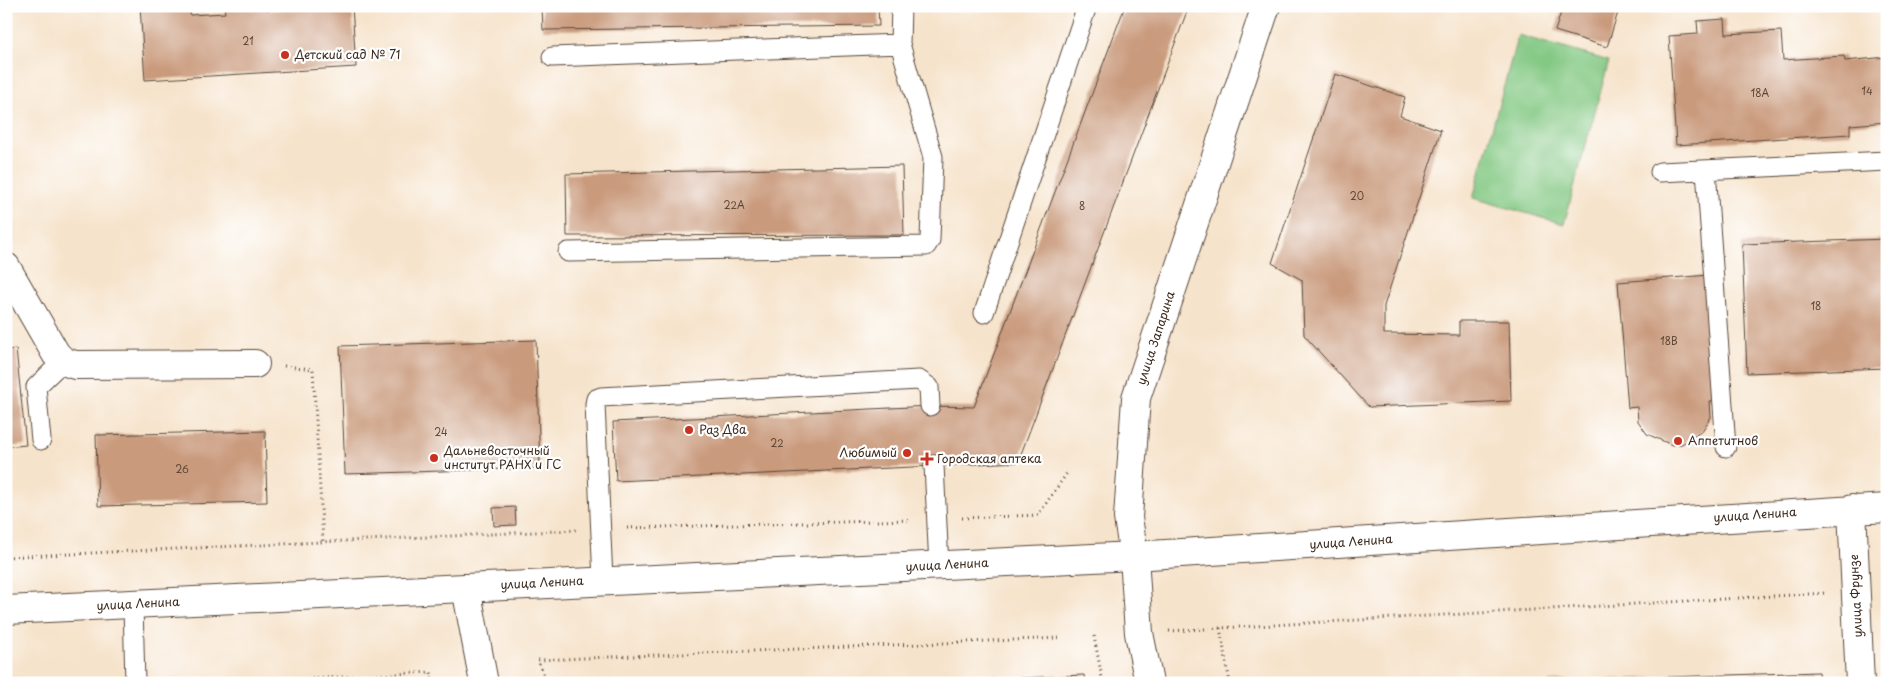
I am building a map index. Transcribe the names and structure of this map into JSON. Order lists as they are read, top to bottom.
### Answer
{
  "streets": {
    "main road": ["улица Запарина", "улица Ленина", "улица Фрунзе"]
  },
  "crossings": [
    ["улица Запарина", "улица Ленина"],
    ["улица Ленина", "улица Фрунзе"]
  ],
  "places": {
    "other": [
      "Детский сад № 71",
      "Раз Два",
      "Аппетитнов",
      "Любимый",
      "Дальневосточный институт РАНХ и ГС"
    ],
    "health": ["Городская аптека"]
  },
  "house_numbers": [
    "21",
    "14",
    "18А",
    "20",
    "22А",
    "8",
    "18",
    "18В",
    "24",
    "22",
    "26"
  ]
}
